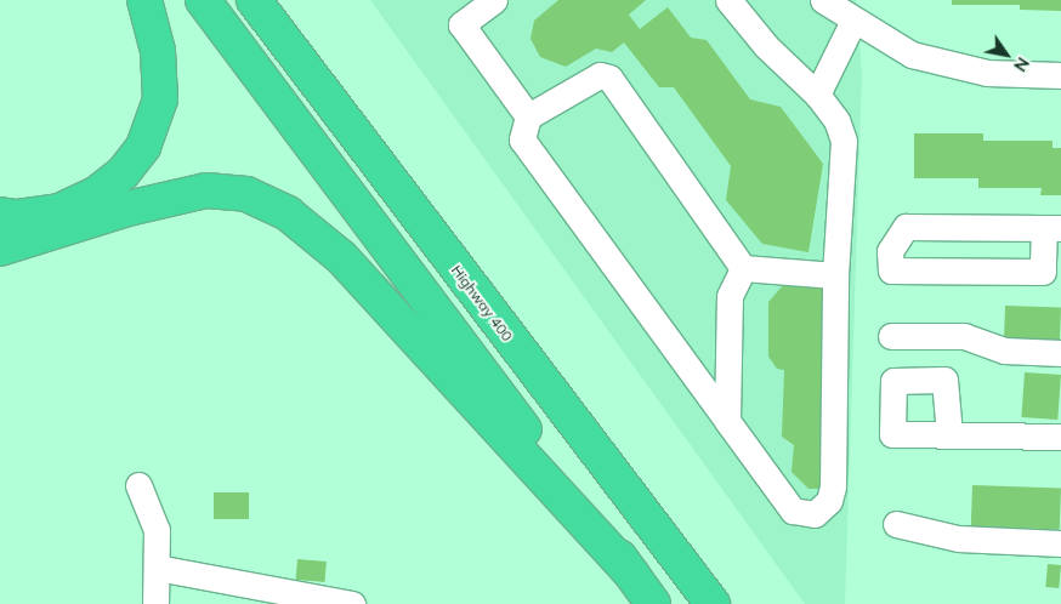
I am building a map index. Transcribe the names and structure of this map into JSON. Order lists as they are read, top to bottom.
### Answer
{
  "streets": {
    "highway": ["Highway 400"]
  },
  "north": "bottom right"
}
